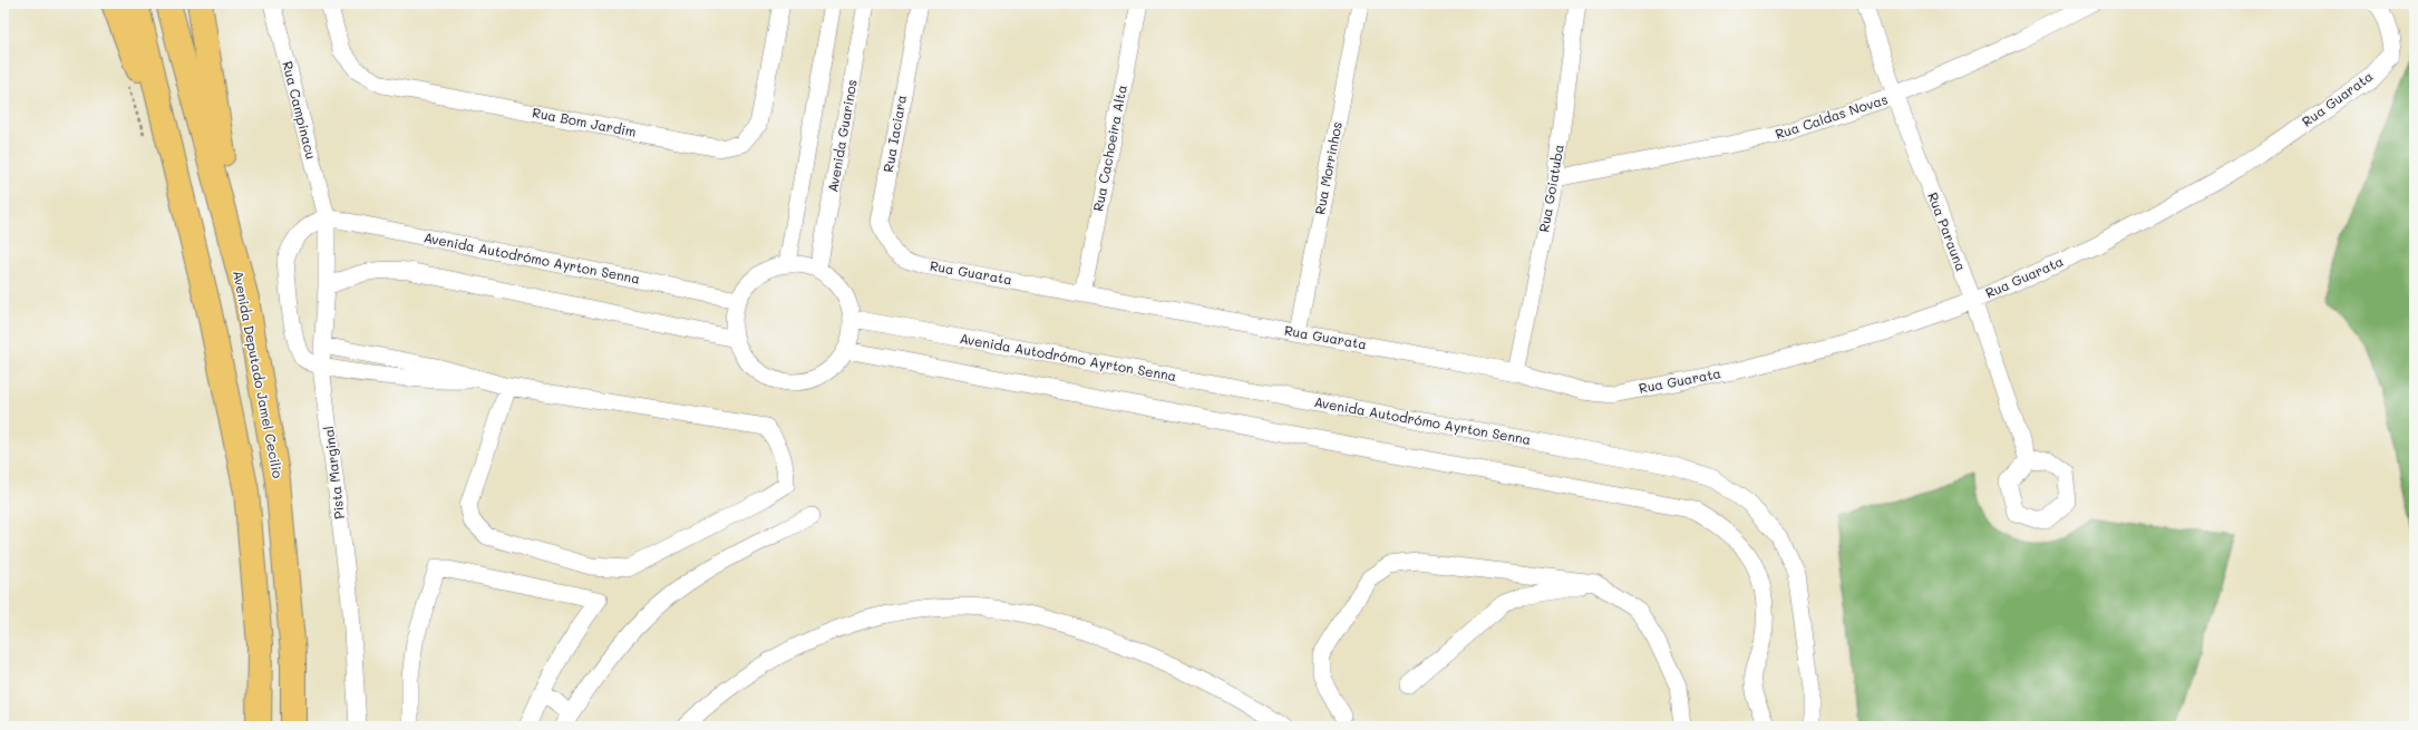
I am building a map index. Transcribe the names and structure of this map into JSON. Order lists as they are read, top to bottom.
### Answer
{
  "streets": {
    "highway": ["Avenida Deputado Jamel Cecilio"],
    "street": [
      "Rua Guarata",
      "Rua Campinacu",
      "Rua Caldas Novas",
      "Rua Bom Jardim",
      "Rua Iaciara",
      "Avenida Guarinos",
      "Rua Cachoeira Alta",
      "Rua Morrinhos",
      "Rua Goiatuba",
      "Rua Parauna",
      "Avenida Autodrómo Ayrton Senna",
      "Pista Marginal"
    ]
  },
  "crossings": [
    ["Rua Guarata", "Rua Iaciara"],
    ["Rua Guarata", "Rua Cachoeira Alta"],
    ["Rua Guarata", "Rua Morrinhos"],
    ["Rua Guarata", "Rua Goiatuba"],
    ["Rua Guarata", "Rua Parauna"],
    ["Rua Campinacu", "Avenida Autodrómo Ayrton Senna"],
    ["Rua Campinacu", "Pista Marginal"],
    ["Rua Caldas Novas", "Rua Goiatuba"],
    ["Rua Caldas Novas", "Rua Parauna"],
    ["Avenida Guarinos", "Avenida Autodrómo Ayrton Senna"],
    ["Avenida Autodrómo Ayrton Senna", "Pista Marginal"]
  ]
}
